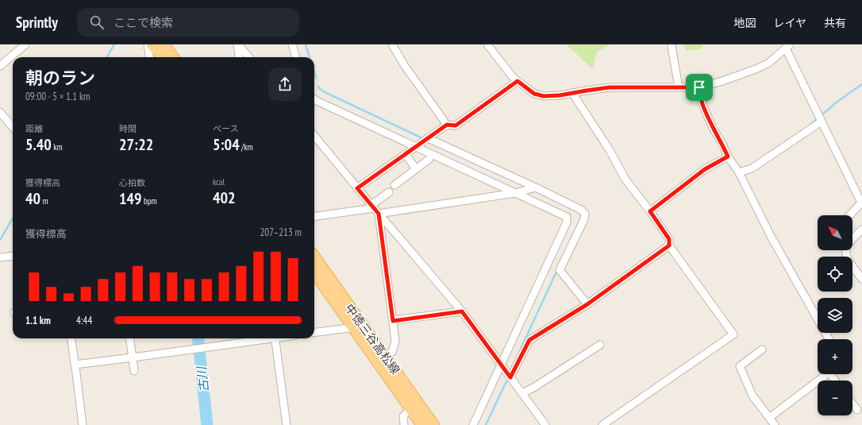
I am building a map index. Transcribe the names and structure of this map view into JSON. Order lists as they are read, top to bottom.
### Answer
{
  "streets": {
    "main road": ["中徳三谷高松線"]
  },
  "water": ["古川"],
  "north": "top left",
  "page": {
    "header": "Sprintly",
    "search": "ここで検索",
    "nav": ["地図", "レイヤ", "共有"],
    "heading": ["朝のラン", "09:00 · 5 × 1.1 km"],
    "stats": [
      ["距離", "5.40 km"],
      ["時間", "27:22"],
      ["ペース", "5:04 /km"],
      ["獲得標高", "40 m"],
      ["心拍数", "149 bpm"],
      ["kcal", "402"]
    ],
    "map_buttons": ["+", "−"],
    "chart": ["獲得標高", "207–213 m"],
    "list": [
      {
        "name": "1.1 km",
        "note": "4:44"
      }
    ]
  }
}
